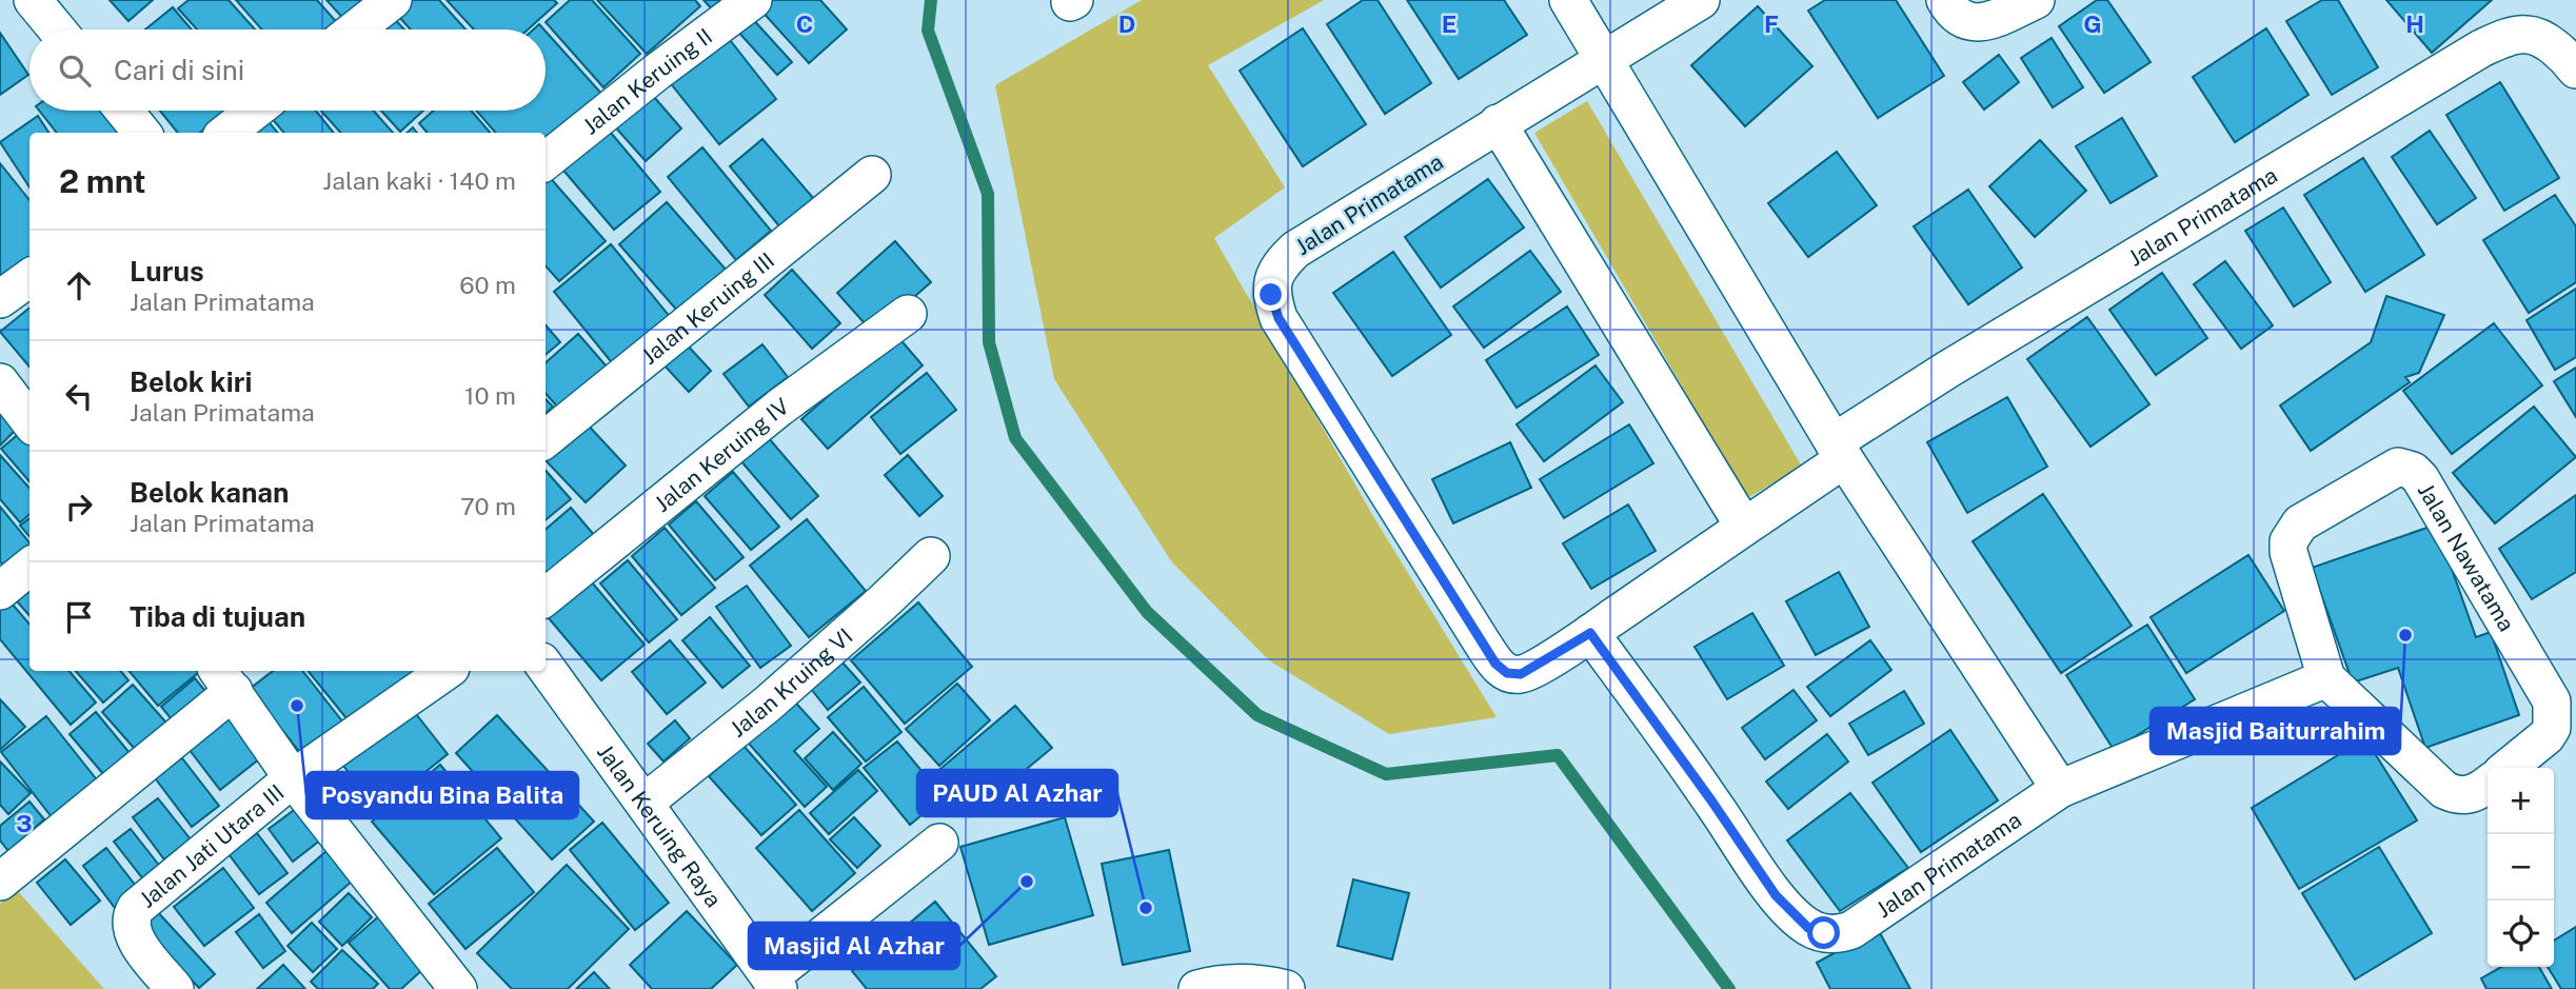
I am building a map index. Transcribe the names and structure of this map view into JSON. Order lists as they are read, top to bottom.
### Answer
{
  "streets": {
    "street": [
      "Jalan Keruing II",
      "Jalan Primatama",
      "Jalan Keruing III",
      "Jalan Keruing IV",
      "Jalan Nawatama",
      "Jalan Kruing VI",
      "Jalan Keruing Raya",
      "Jalan Jati Utara III"
    ]
  },
  "crossings": [
    ["Jalan Kruing VI", "Jalan Keruing Raya"]
  ],
  "places": [
    "Masjid Baiturrahim",
    "Posyandu Bina Balita",
    "Masjid Al Azhar",
    "PAUD Al Azhar"
  ],
  "page": {
    "search": "Cari di sini",
    "heading": ["2 mnt", "Jalan kaki · 140 m"],
    "list": [
      ["Lurus", "Jalan Primatama", "60 m"],
      ["Belok kiri", "Jalan Primatama", "10 m"],
      ["Belok kanan", "Jalan Primatama", "70 m"],
      "Tiba di tujuan"
    ],
    "map_buttons": ["+", "−"]
  },
  "grid": {
    "columns": [
      "C",
      "D",
      "E",
      "F",
      "G",
      "H"
    ],
    "rows": ["3"]
  }
}
